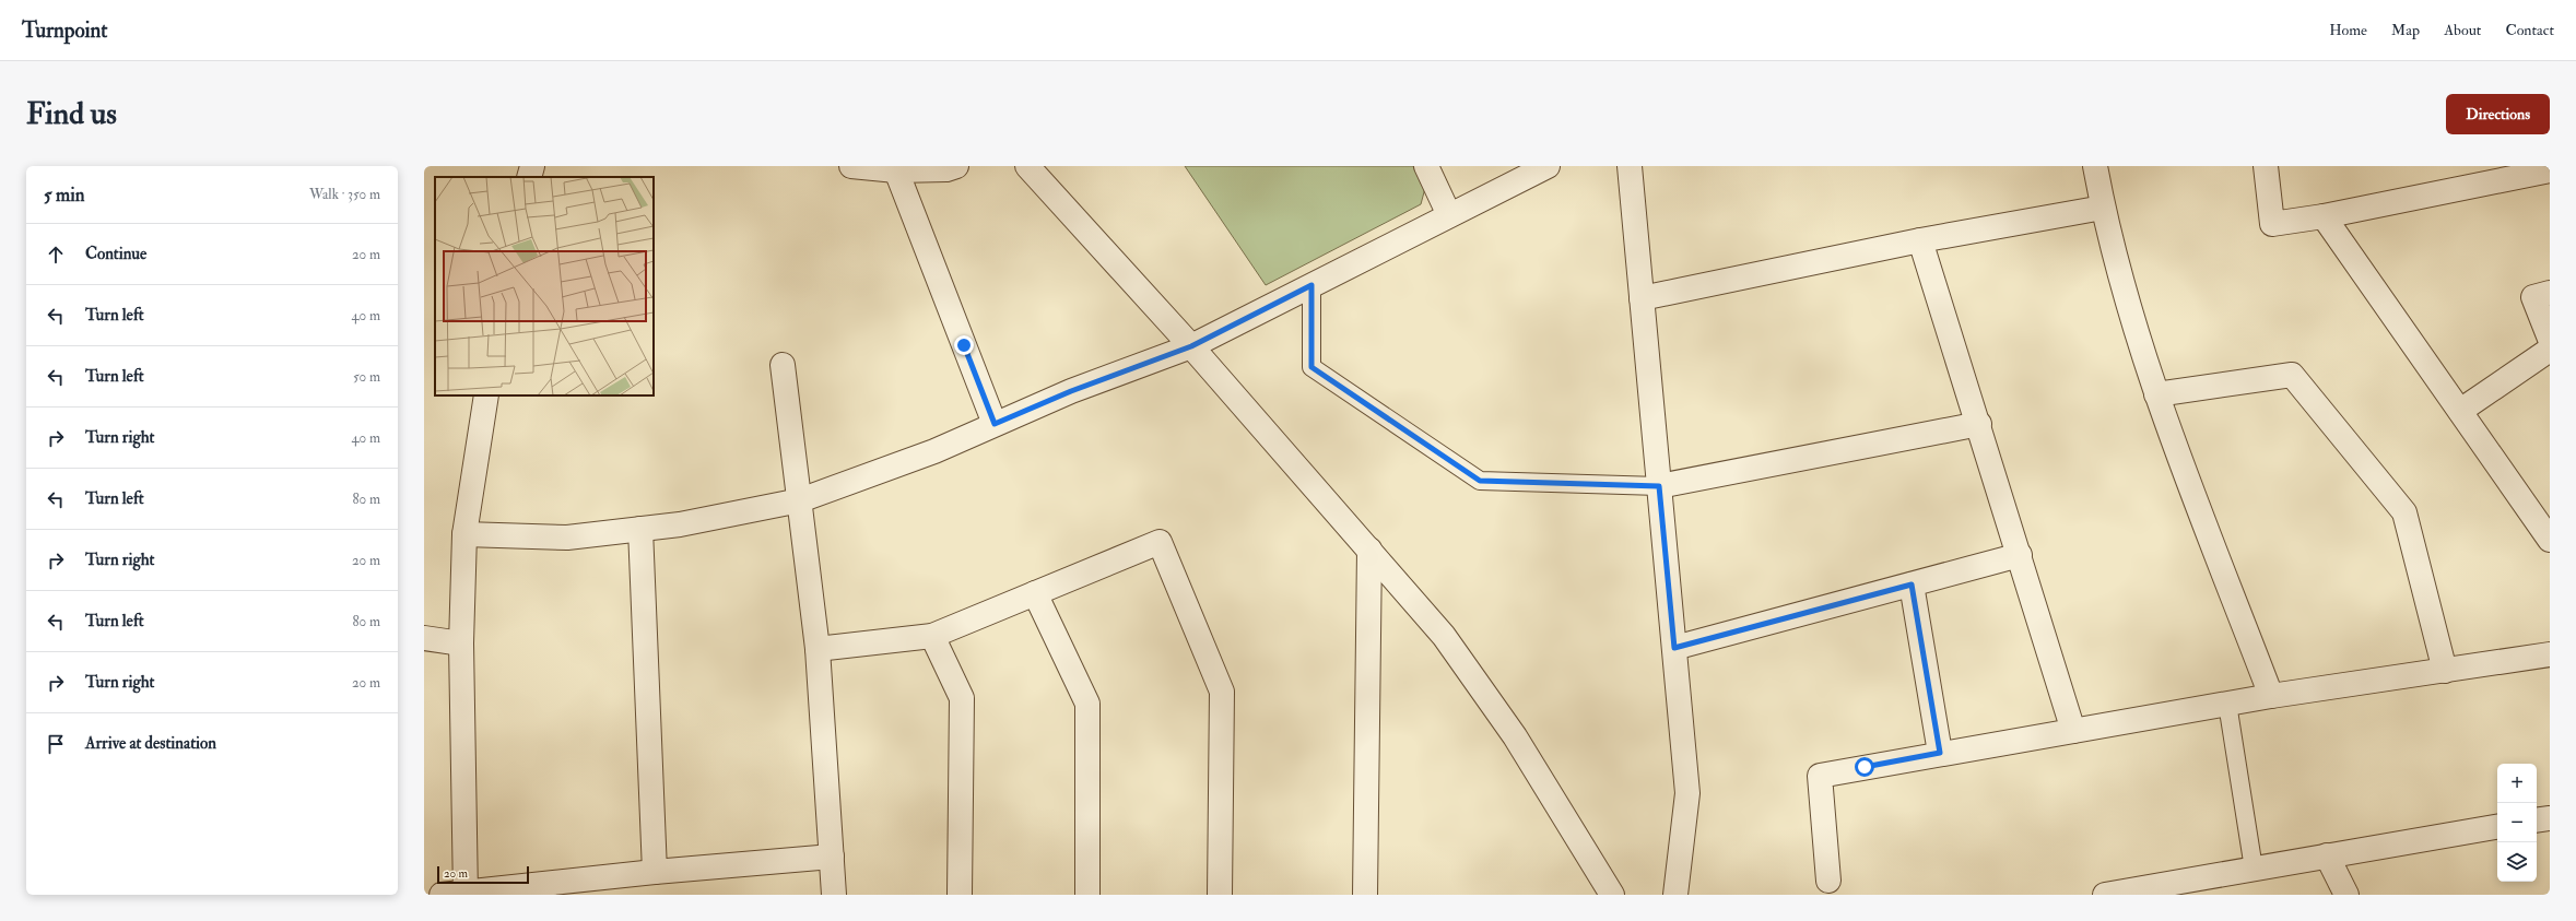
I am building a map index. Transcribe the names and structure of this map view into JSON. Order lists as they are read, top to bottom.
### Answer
{
  "scale_bar": "20 m",
  "page": {
    "header": "Turnpoint",
    "nav": [
      "Home",
      "Map",
      "About",
      "Contact"
    ],
    "buttons": "Directions",
    "title": "Find us",
    "heading": ["5 min", "Walk · 350 m"],
    "list": [
      ["Continue", "20 m"],
      ["Turn left", "40 m"],
      ["Turn left", "50 m"],
      ["Turn right", "40 m"],
      ["Turn left", "80 m"],
      ["Turn right", "20 m"],
      ["Turn left", "80 m"],
      ["Turn right", "20 m"],
      "Arrive at destination"
    ],
    "map_buttons": ["+", "−"],
    "scale": "20 m"
  }
}
